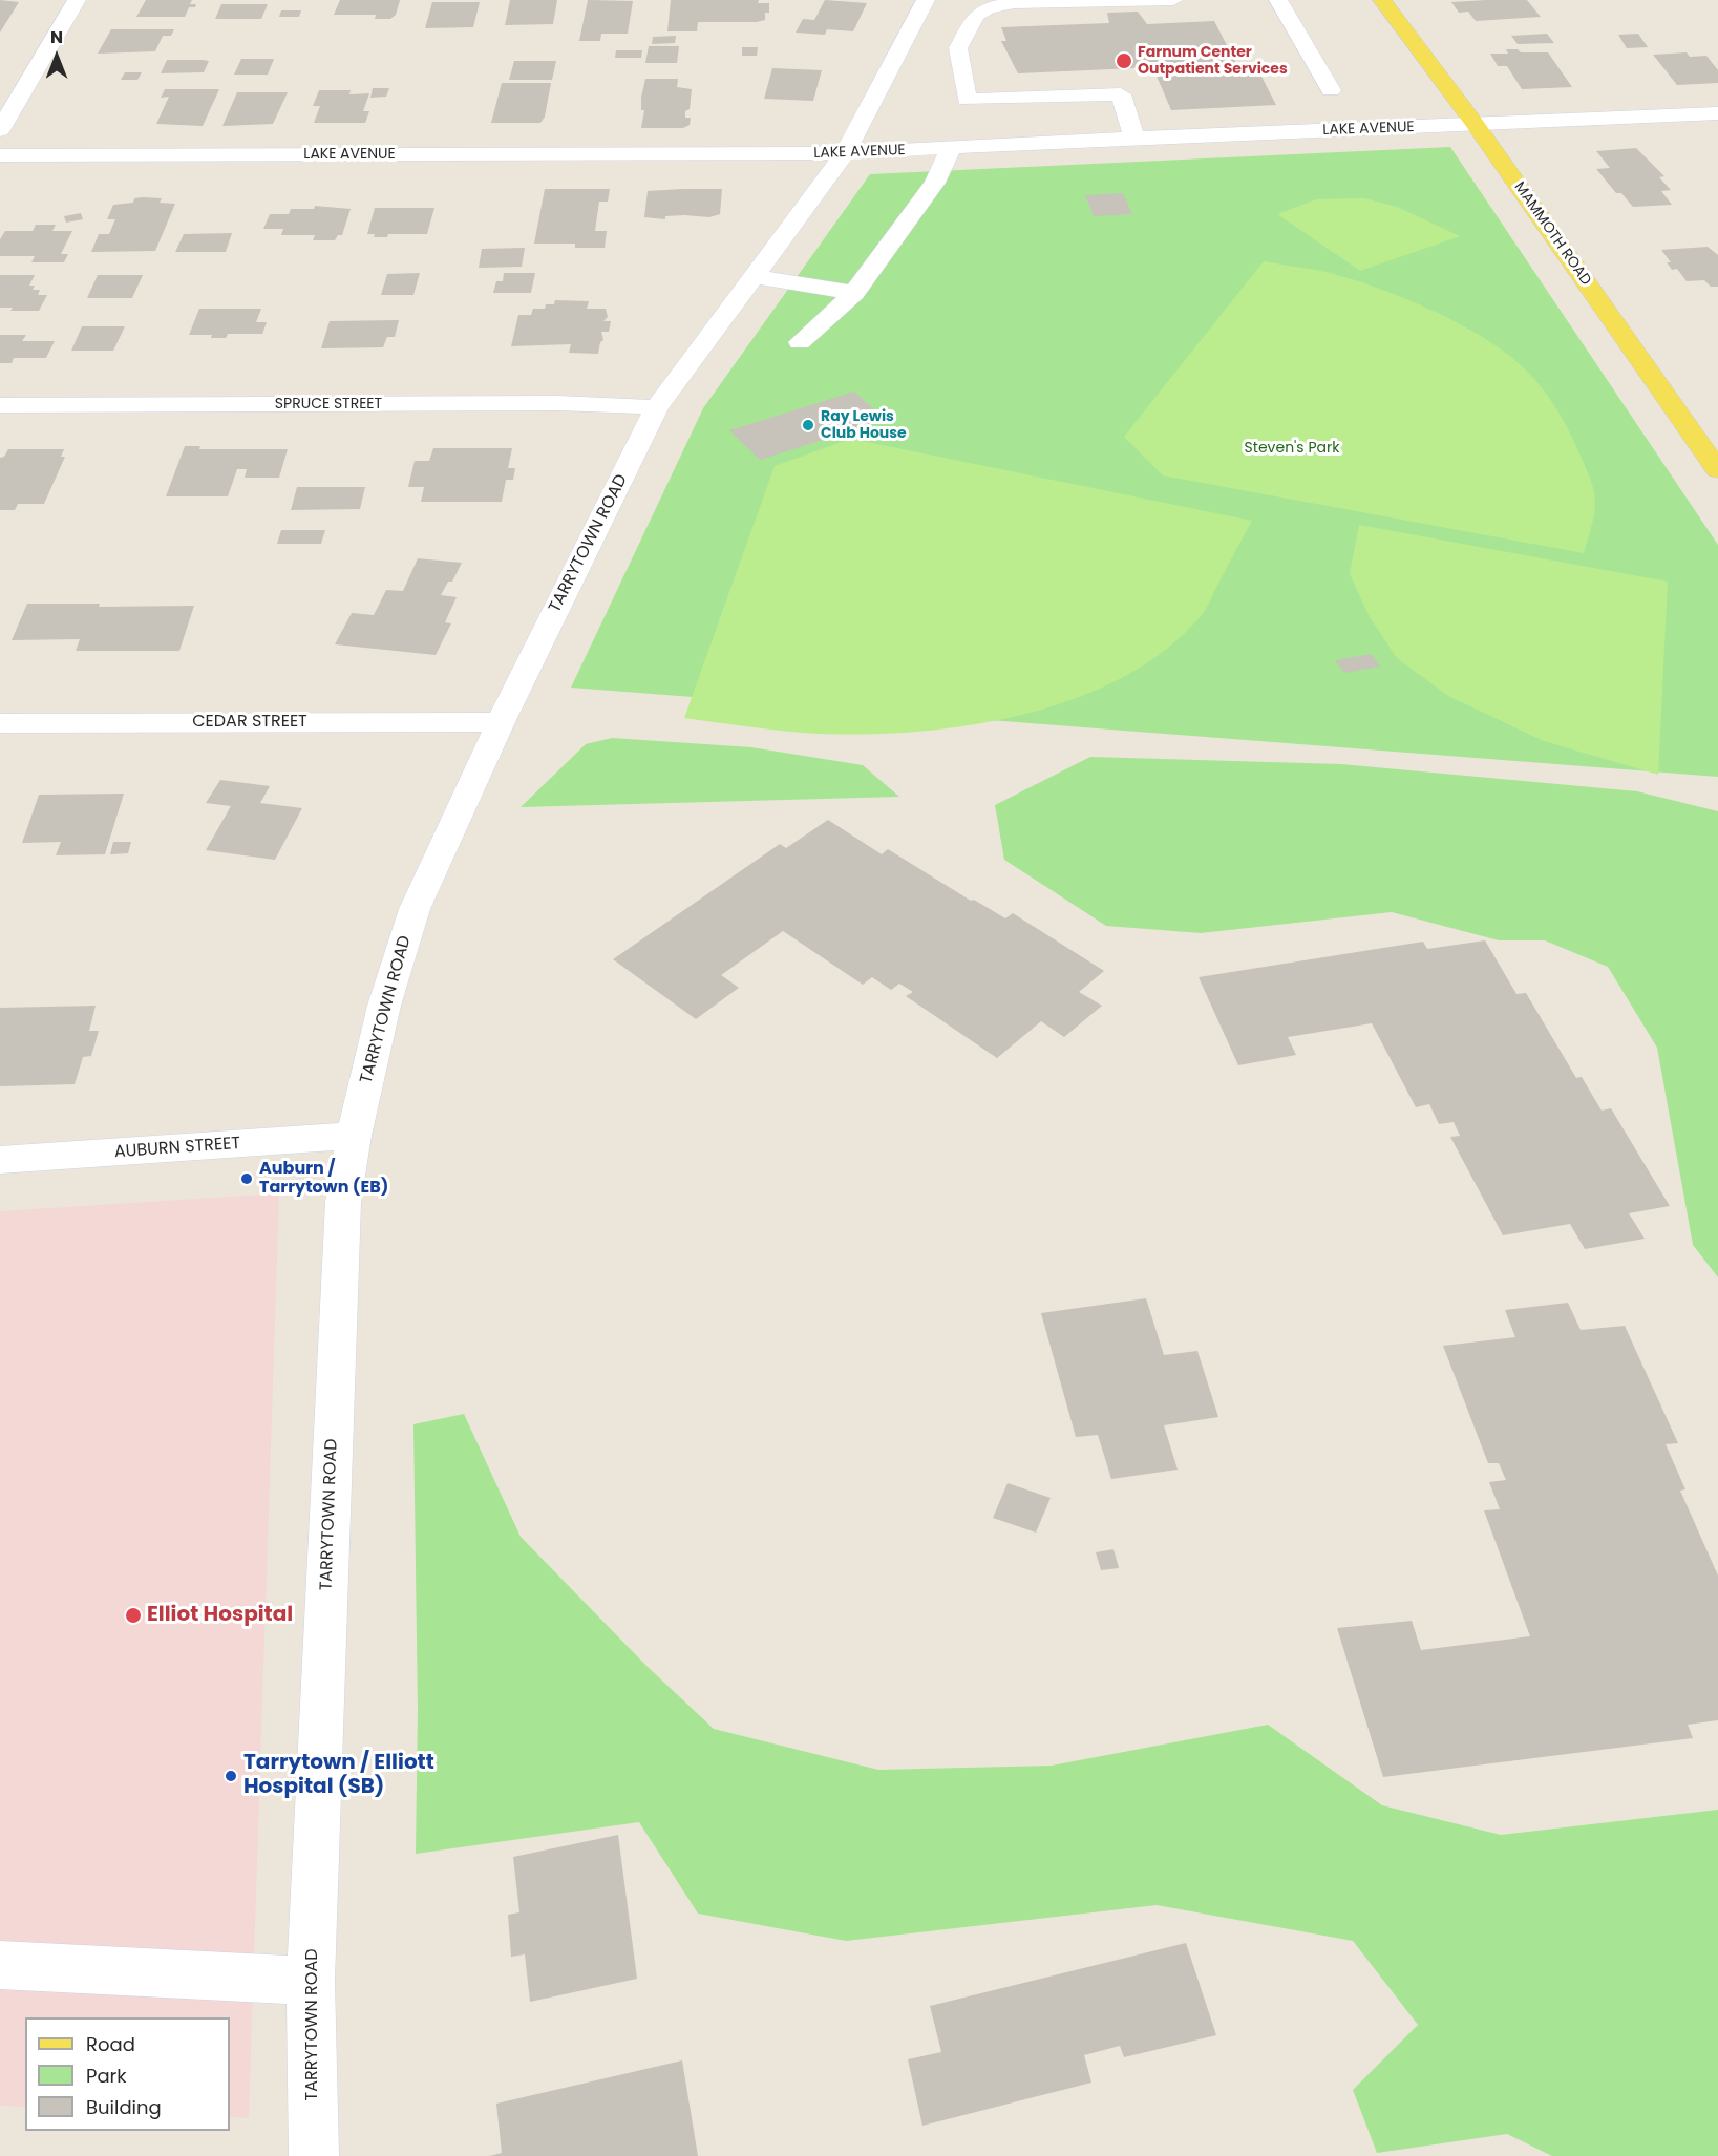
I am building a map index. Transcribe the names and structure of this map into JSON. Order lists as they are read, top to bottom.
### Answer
{
  "streets": {
    "main road": ["MAMMOTH ROAD"],
    "street": [
      "LAKE AVENUE",
      "SPRUCE STREET",
      "TARRYTOWN ROAD",
      "CEDAR STREET",
      "AUBURN STREET"
    ]
  },
  "crossings": [
    ["LAKE AVENUE", "MAMMOTH ROAD"],
    ["LAKE AVENUE", "TARRYTOWN ROAD"],
    ["SPRUCE STREET", "TARRYTOWN ROAD"],
    ["TARRYTOWN ROAD", "CEDAR STREET"],
    ["TARRYTOWN ROAD", "AUBURN STREET"]
  ],
  "parks": ["Steven's Park"],
  "places": [
    "Farnum Center Outpatient Services",
    "Ray Lewis Club House",
    "Auburn / Tarrytown (EB)",
    "Elliot Hospital",
    "Tarrytown / Elliott Hospital (SB)"
  ],
  "legend": ["Road", "Park", "Building"],
  "north": "top"
}
